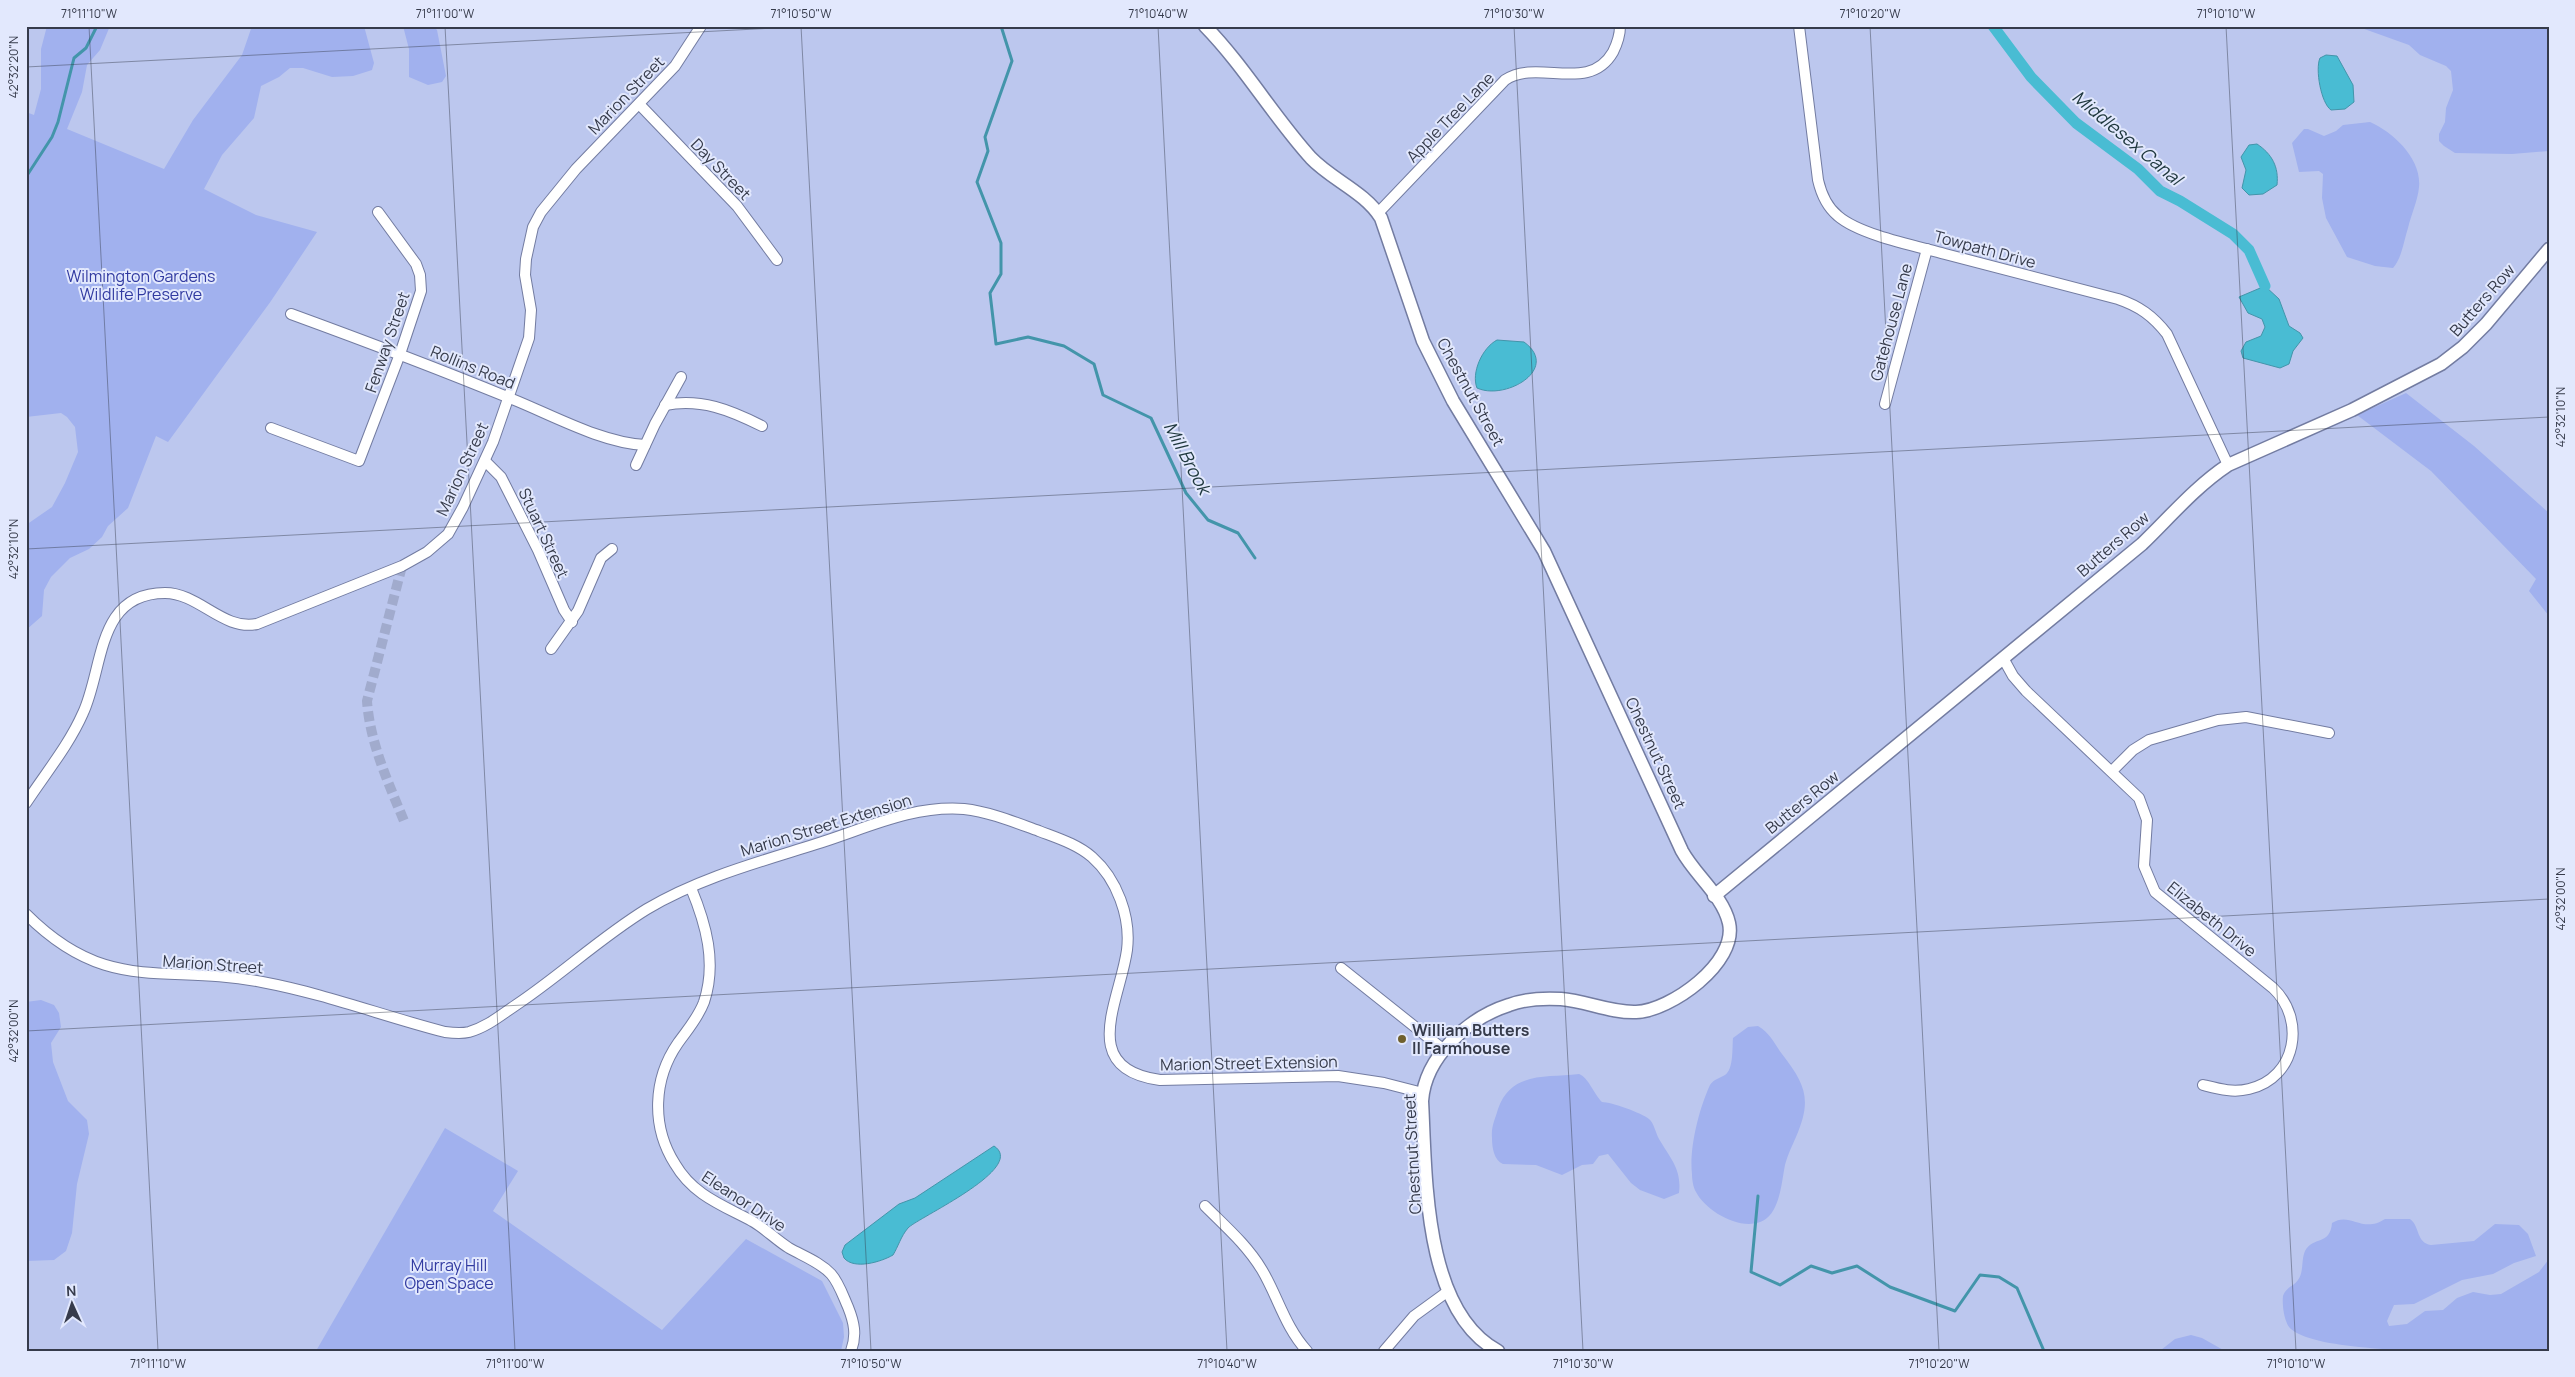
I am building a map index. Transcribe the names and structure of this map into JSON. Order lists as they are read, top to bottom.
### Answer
{
  "streets": {
    "street": [
      "Marion Street",
      "Apple Tree Lane",
      "Day Street",
      "Towpath Drive",
      "Butters Row",
      "Gatehouse Lane",
      "Fenway Street",
      "Rollins Road",
      "Chestnut Street",
      "Stuart Street",
      "Marion Street Extension",
      "Elizabeth Drive",
      "Eleanor Drive"
    ]
  },
  "crossings": [
    ["Marion Street", "Day Street"],
    ["Marion Street", "Rollins Road"],
    ["Marion Street", "Stuart Street"],
    ["Marion Street", "Marion Street Extension"],
    ["Apple Tree Lane", "Chestnut Street"],
    ["Towpath Drive", "Butters Row"],
    ["Towpath Drive", "Gatehouse Lane"],
    ["Butters Row", "Chestnut Street"],
    ["Butters Row", "Elizabeth Drive"],
    ["Fenway Street", "Rollins Road"],
    ["Chestnut Street", "Marion Street Extension"],
    ["Marion Street Extension", "Eleanor Drive"]
  ],
  "water": ["Middlesex Canal", "Mill Brook"],
  "parks": ["Wilmington Gardens Wildlife Preserve", "Murray Hill Open Space"],
  "places": ["William Butters II Farmhouse"],
  "north": "top",
  "coordinates": [
    "71°11'10\"W",
    "71°11'00\"W",
    "71°10'50\"W",
    "71°10'40\"W",
    "71°10'30\"W",
    "71°10'20\"W",
    "71°10'10\"W",
    "42°32'20\"N",
    "42°32'10\"N",
    "42°32'00\"N"
  ]
}
